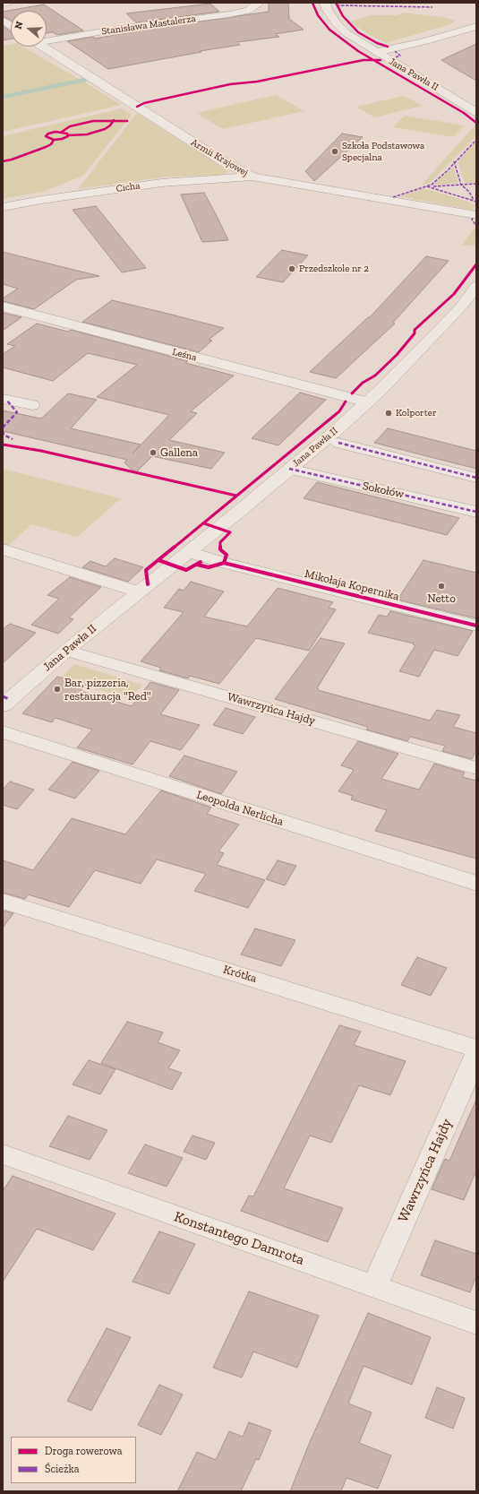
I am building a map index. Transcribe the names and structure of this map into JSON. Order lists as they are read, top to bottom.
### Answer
{
  "streets": {
    "street": [
      "Stanisława Mastalerza",
      "Jana Pawła II",
      "Armii Krajowej",
      "Cicha",
      "Leśna",
      "Sokołów",
      "Mikołaja Kopernika",
      "Wawrzyńca Hajdy",
      "Leopolda Nerlicha",
      "Krótka",
      "Konstantego Damrota"
    ]
  },
  "crossings": [
    ["Jana Pawła II", "Leśna"],
    ["Jana Pawła II", "Sokołów"],
    ["Jana Pawła II", "Mikołaja Kopernika"],
    ["Jana Pawła II", "Wawrzyńca Hajdy"],
    ["Armii Krajowej", "Cicha"],
    ["Wawrzyńca Hajdy", "Konstantego Damrota"]
  ],
  "places": [
    "Szkoła Podstawowa Specjalna",
    "Przedszkole nr 2",
    "Kolporter",
    "Gallena",
    "Netto",
    "Bar, pizzeria, restauracja \"Red\""
  ],
  "legend": ["Droga rowerowa", "Ścieżka"],
  "north": "left"
}
